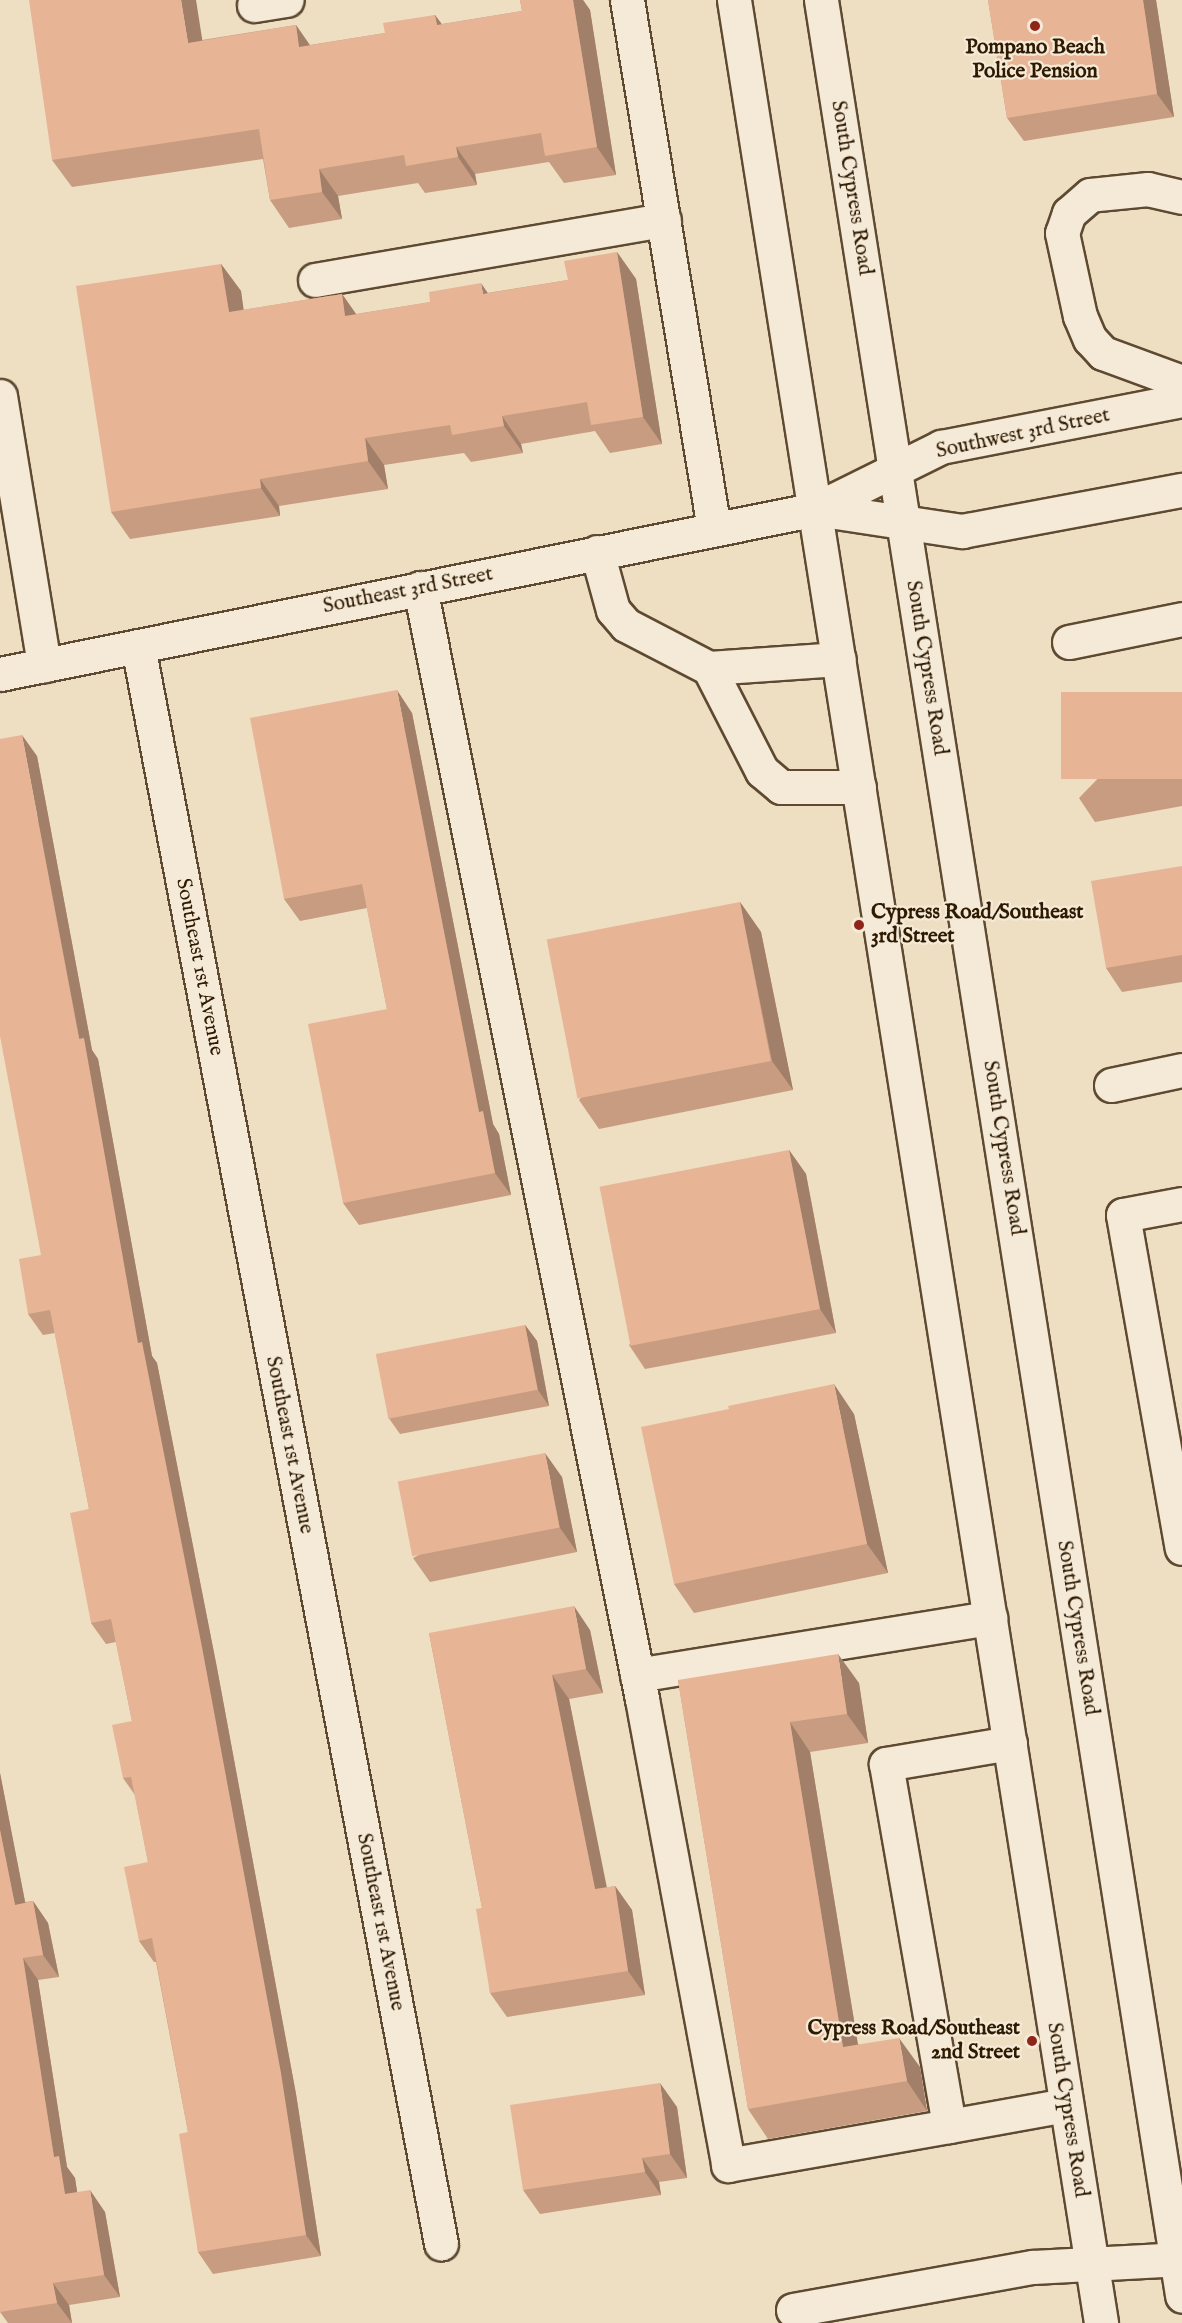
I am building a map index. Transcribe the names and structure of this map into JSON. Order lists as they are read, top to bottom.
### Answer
{
  "streets": {
    "street": [
      "South Cypress Road",
      "Southwest 3rd Street",
      "Southeast 3rd Street",
      "Southeast 1st Avenue"
    ]
  },
  "crossings": [
    ["South Cypress Road", "Southwest 3rd Street"],
    ["South Cypress Road", "Southeast 3rd Street"],
    ["Southwest 3rd Street", "Southeast 3rd Street"],
    ["Southeast 3rd Street", "Southeast 1st Avenue"]
  ],
  "places": ["Pompano Beach Police Pension", "Cypress Road/Southeast 3rd Street", "Cypress Road/Southeast 2nd Street"]
}
